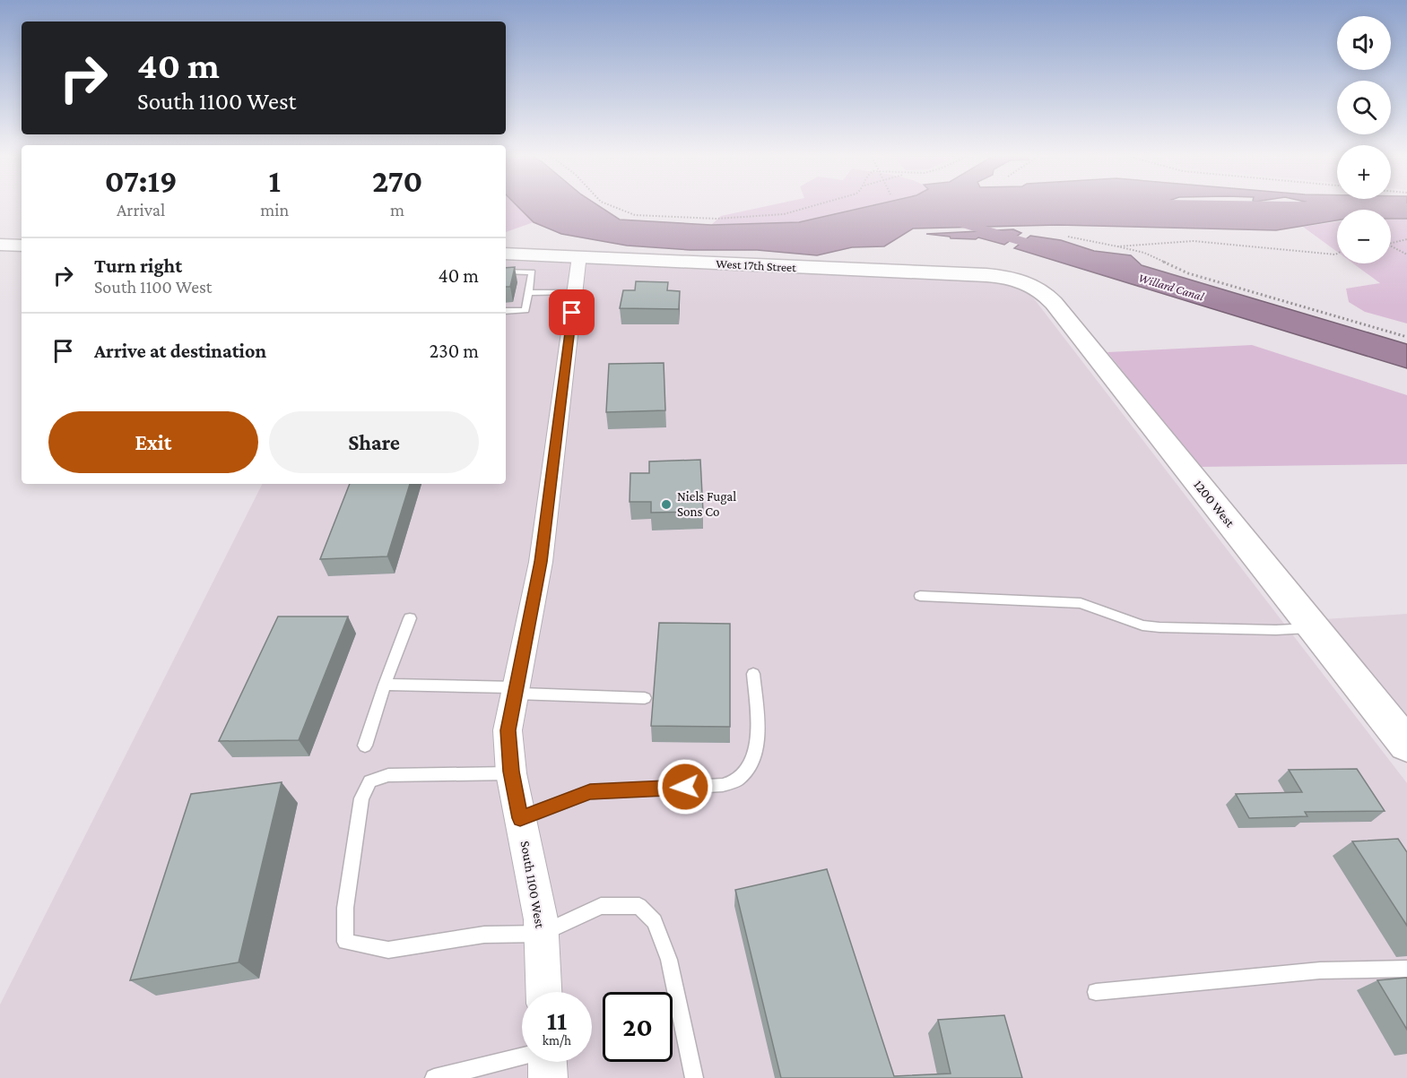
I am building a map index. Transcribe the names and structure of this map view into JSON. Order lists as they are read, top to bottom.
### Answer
{
  "streets": {
    "street": ["West 17th Street", "1200 West", "South 1100 West"]
  },
  "crossings": [
    ["West 17th Street", "1200 West"],
    ["West 17th Street", "South 1100 West"]
  ],
  "water": ["Willard Canal"],
  "places": ["Niels Fugal Sons Co"],
  "page": {
    "map_buttons": ["+", "−"],
    "turn": ["40 m", "South 1100 West"],
    "eta": [
      "07:19",
      "Arrival",
      "1",
      "min",
      "270",
      "m"
    ],
    "list": [
      {
        "name": "Turn right",
        "note": "South 1100 West",
        "value": "40 m"
      },
      {
        "name": "Arrive at destination",
        "value": "230 m"
      }
    ],
    "buttons": ["Exit", "Share"],
    "speed": "11 km/h",
    "limit": "20"
  }
}
